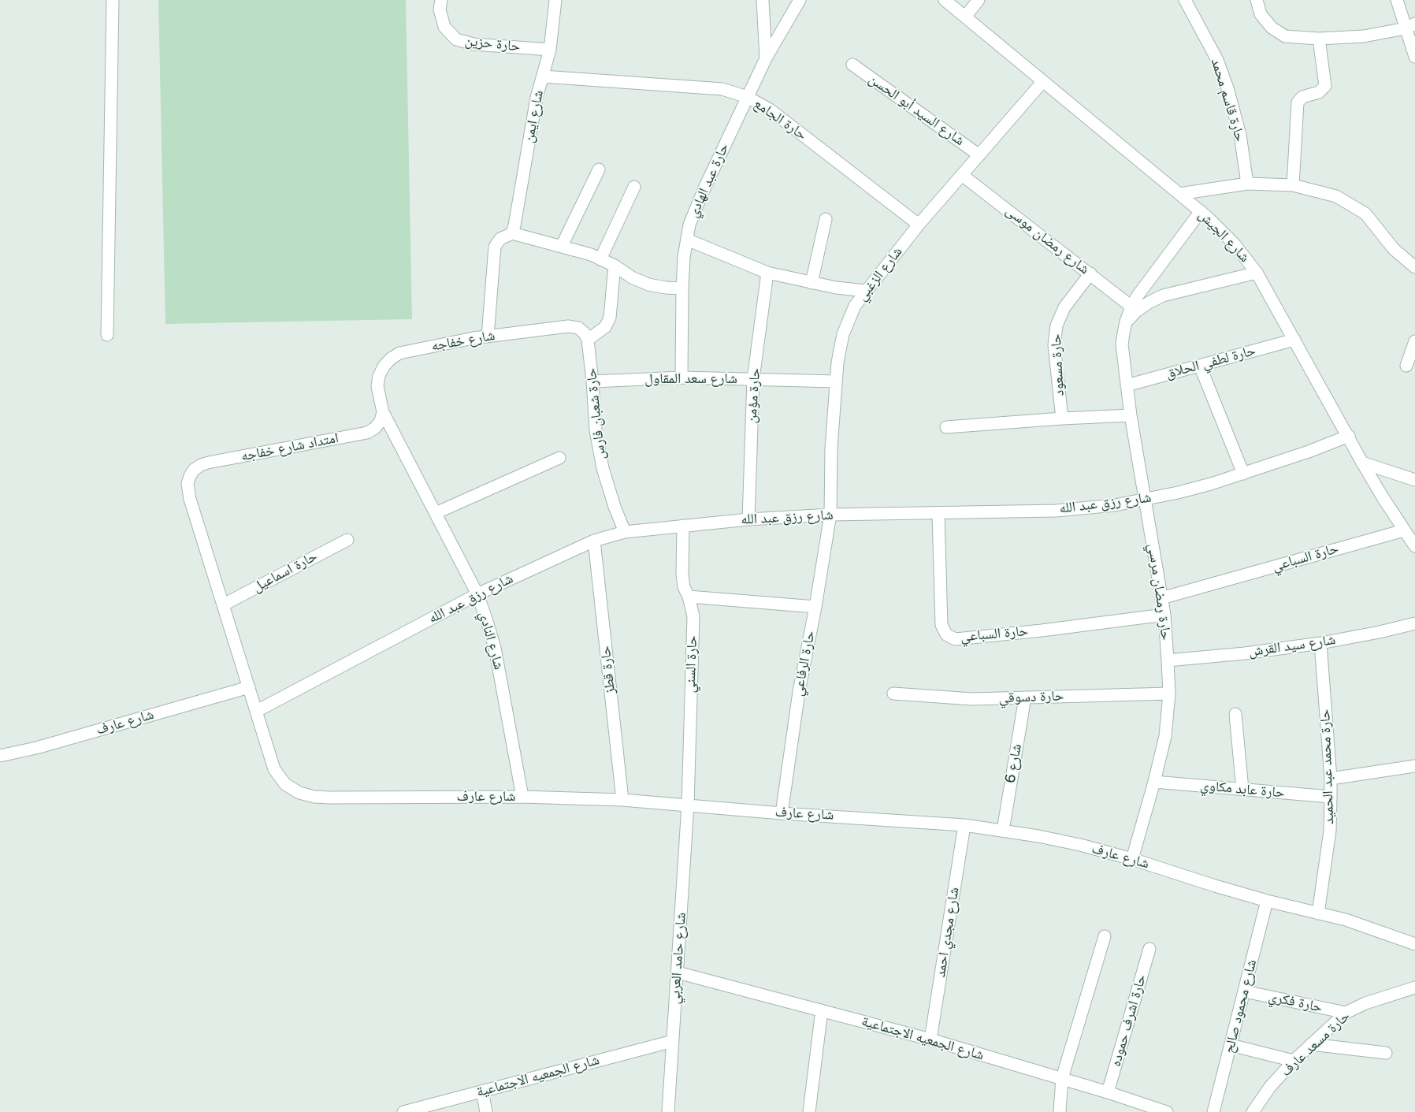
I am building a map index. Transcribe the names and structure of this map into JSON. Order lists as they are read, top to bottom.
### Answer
{
  "streets": {
    "street": [
      "حارة حزين",
      "حارة قاسم محمد",
      "شارع السيد أبو الحسن",
      "شارع ايمن",
      "حارة الجامع",
      "حارة عبد الهادي",
      "شارع الجيش",
      "شارع رمضان موسى",
      "شارع الزغبي",
      "شارع خفاجه",
      "حارة لطفي الحلاق",
      "حارة مسعود",
      "شارع سعد المقاول",
      "حارة مؤمن",
      "حارة شعبان فارس",
      "امتداد شارع خفاجه",
      "شارع رزق عبد الله",
      "حارة السباعي",
      "حارة اسماعيل",
      "حارة رمضان مرسي",
      "شارع النادي",
      "شارع سيد القرش",
      "حارة الرفاعي",
      "حارة السني",
      "حارة قطز",
      "حارة دسوقي",
      "شارع عارف",
      "شارع 6",
      "حارة محمد عبد الحميد",
      "حارة عابد مكاوي",
      "شارع مجدي احمد",
      "شارع حامد العربي",
      "حارة فكري",
      "شارع محمود صالح",
      "حارة اشرف حموده",
      "شارع الجمعيه الاجتماعية",
      "حارة مسعد عارف"
    ]
  },
  "crossings": [
    ["حارة حزين", "شارع ايمن"],
    ["شارع السيد أبو الحسن", "شارع الزغبي"],
    ["شارع ايمن", "حارة الجامع"],
    ["حارة الجامع", "حارة عبد الهادي"],
    ["حارة الجامع", "شارع الزغبي"],
    ["حارة عبد الهادي", "شارع سعد المقاول"],
    ["شارع الجيش", "شارع الزغبي"],
    ["شارع الجيش", "حارة لطفي الحلاق"],
    ["شارع الجيش", "شارع رزق عبد الله"],
    ["شارع الجيش", "حارة السباعي"],
    ["شارع الجيش", "حارة رمضان مرسي"],
    ["شارع رمضان موسى", "شارع الزغبي"],
    ["شارع رمضان موسى", "حارة مسعود"],
    ["شارع رمضان موسى", "حارة رمضان مرسي"],
    ["شارع الزغبي", "شارع سعد المقاول"],
    ["شارع الزغبي", "شارع رزق عبد الله"],
    ["شارع الزغبي", "حارة الرفاعي"],
    ["شارع خفاجه", "حارة شعبان فارس"],
    ["شارع خفاجه", "امتداد شارع خفاجه"],
    ["شارع خفاجه", "شارع النادي"],
    ["حارة لطفي الحلاق", "حارة رمضان مرسي"],
    ["شارع سعد المقاول", "حارة مؤمن"],
    ["شارع سعد المقاول", "حارة شعبان فارس"],
    ["حارة مؤمن", "شارع رزق عبد الله"],
    ["حارة شعبان فارس", "شارع رزق عبد الله"],
    ["امتداد شارع خفاجه", "شارع النادي"],
    ["امتداد شارع خفاجه", "شارع عارف"],
    ["شارع رزق عبد الله", "حارة السباعي"],
    ["شارع رزق عبد الله", "حارة رمضان مرسي"],
    ["شارع رزق عبد الله", "شارع النادي"],
    ["شارع رزق عبد الله", "حارة الرفاعي"],
    ["شارع رزق عبد الله", "حارة السني"],
    ["شارع رزق عبد الله", "حارة قطز"],
    ["شارع رزق عبد الله", "شارع عارف"],
    ["حارة السباعي", "حارة رمضان مرسي"],
    ["حارة اسماعيل", "شارع عارف"],
    ["حارة رمضان مرسي", "شارع سيد القرش"],
    ["حارة رمضان مرسي", "حارة دسوقي"],
    ["حارة رمضان مرسي", "شارع عارف"],
    ["حارة رمضان مرسي", "حارة عابد مكاوي"],
    ["شارع النادي", "شارع عارف"],
    ["شارع سيد القرش", "حارة محمد عبد الحميد"],
    ["حارة الرفاعي", "شارع عارف"],
    ["حارة السني", "شارع عارف"],
    ["حارة السني", "شارع حامد العربي"],
    ["حارة قطز", "شارع عارف"],
    ["حارة دسوقي", "شارع 6"],
    ["شارع عارف", "شارع 6"],
    ["شارع عارف", "حارة محمد عبد الحميد"],
    ["شارع عارف", "شارع مجدي احمد"],
    ["شارع عارف", "شارع حامد العربي"],
    ["شارع عارف", "شارع محمود صالح"],
    ["حارة محمد عبد الحميد", "حارة عابد مكاوي"],
    ["شارع مجدي احمد", "شارع الجمعيه الاجتماعية"],
    ["شارع حامد العربي", "شارع الجمعيه الاجتماعية"],
    ["حارة فكري", "شارع محمود صالح"],
    ["حارة فكري", "حارة مسعد عارف"],
    ["حارة اشرف حموده", "شارع الجمعيه الاجتماعية"]
  ]
}
